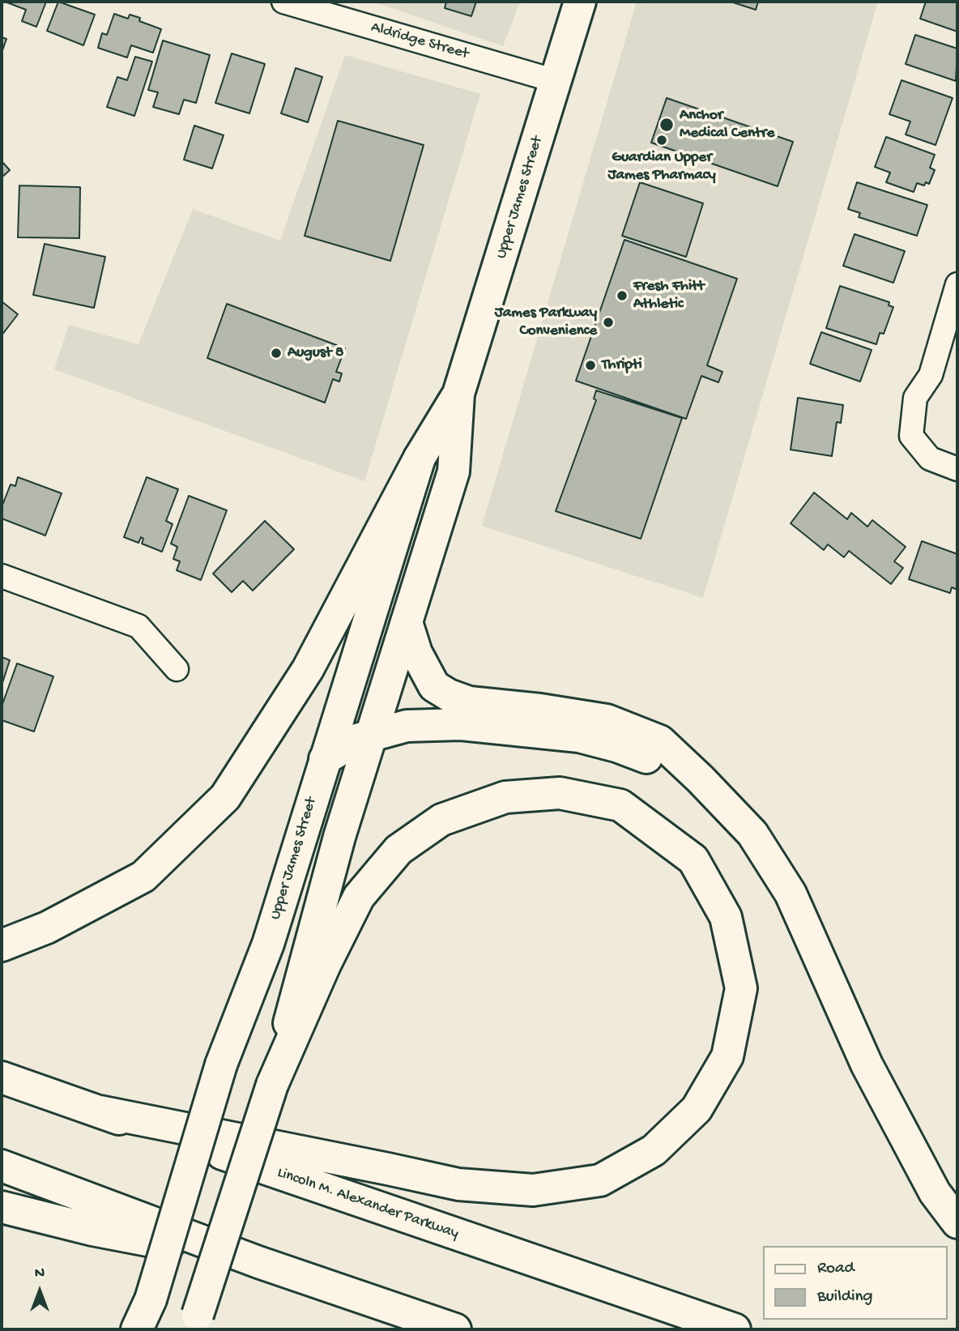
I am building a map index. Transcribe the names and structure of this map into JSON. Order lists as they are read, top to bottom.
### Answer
{
  "streets": {
    "main road": ["Upper James Street", "Lincoln M. Alexander Parkway"],
    "street": ["Aldridge Street"]
  },
  "crossings": [
    ["Aldridge Street", "Upper James Street"]
  ],
  "places": [
    "Anchor Medical Centre",
    "Guardian Upper James Pharmacy",
    "Fresh Fhitt Athletic",
    "James Parkway Convenience",
    "August 8",
    "Thripti"
  ],
  "legend": ["Road", "Building"],
  "north": "top"
}
